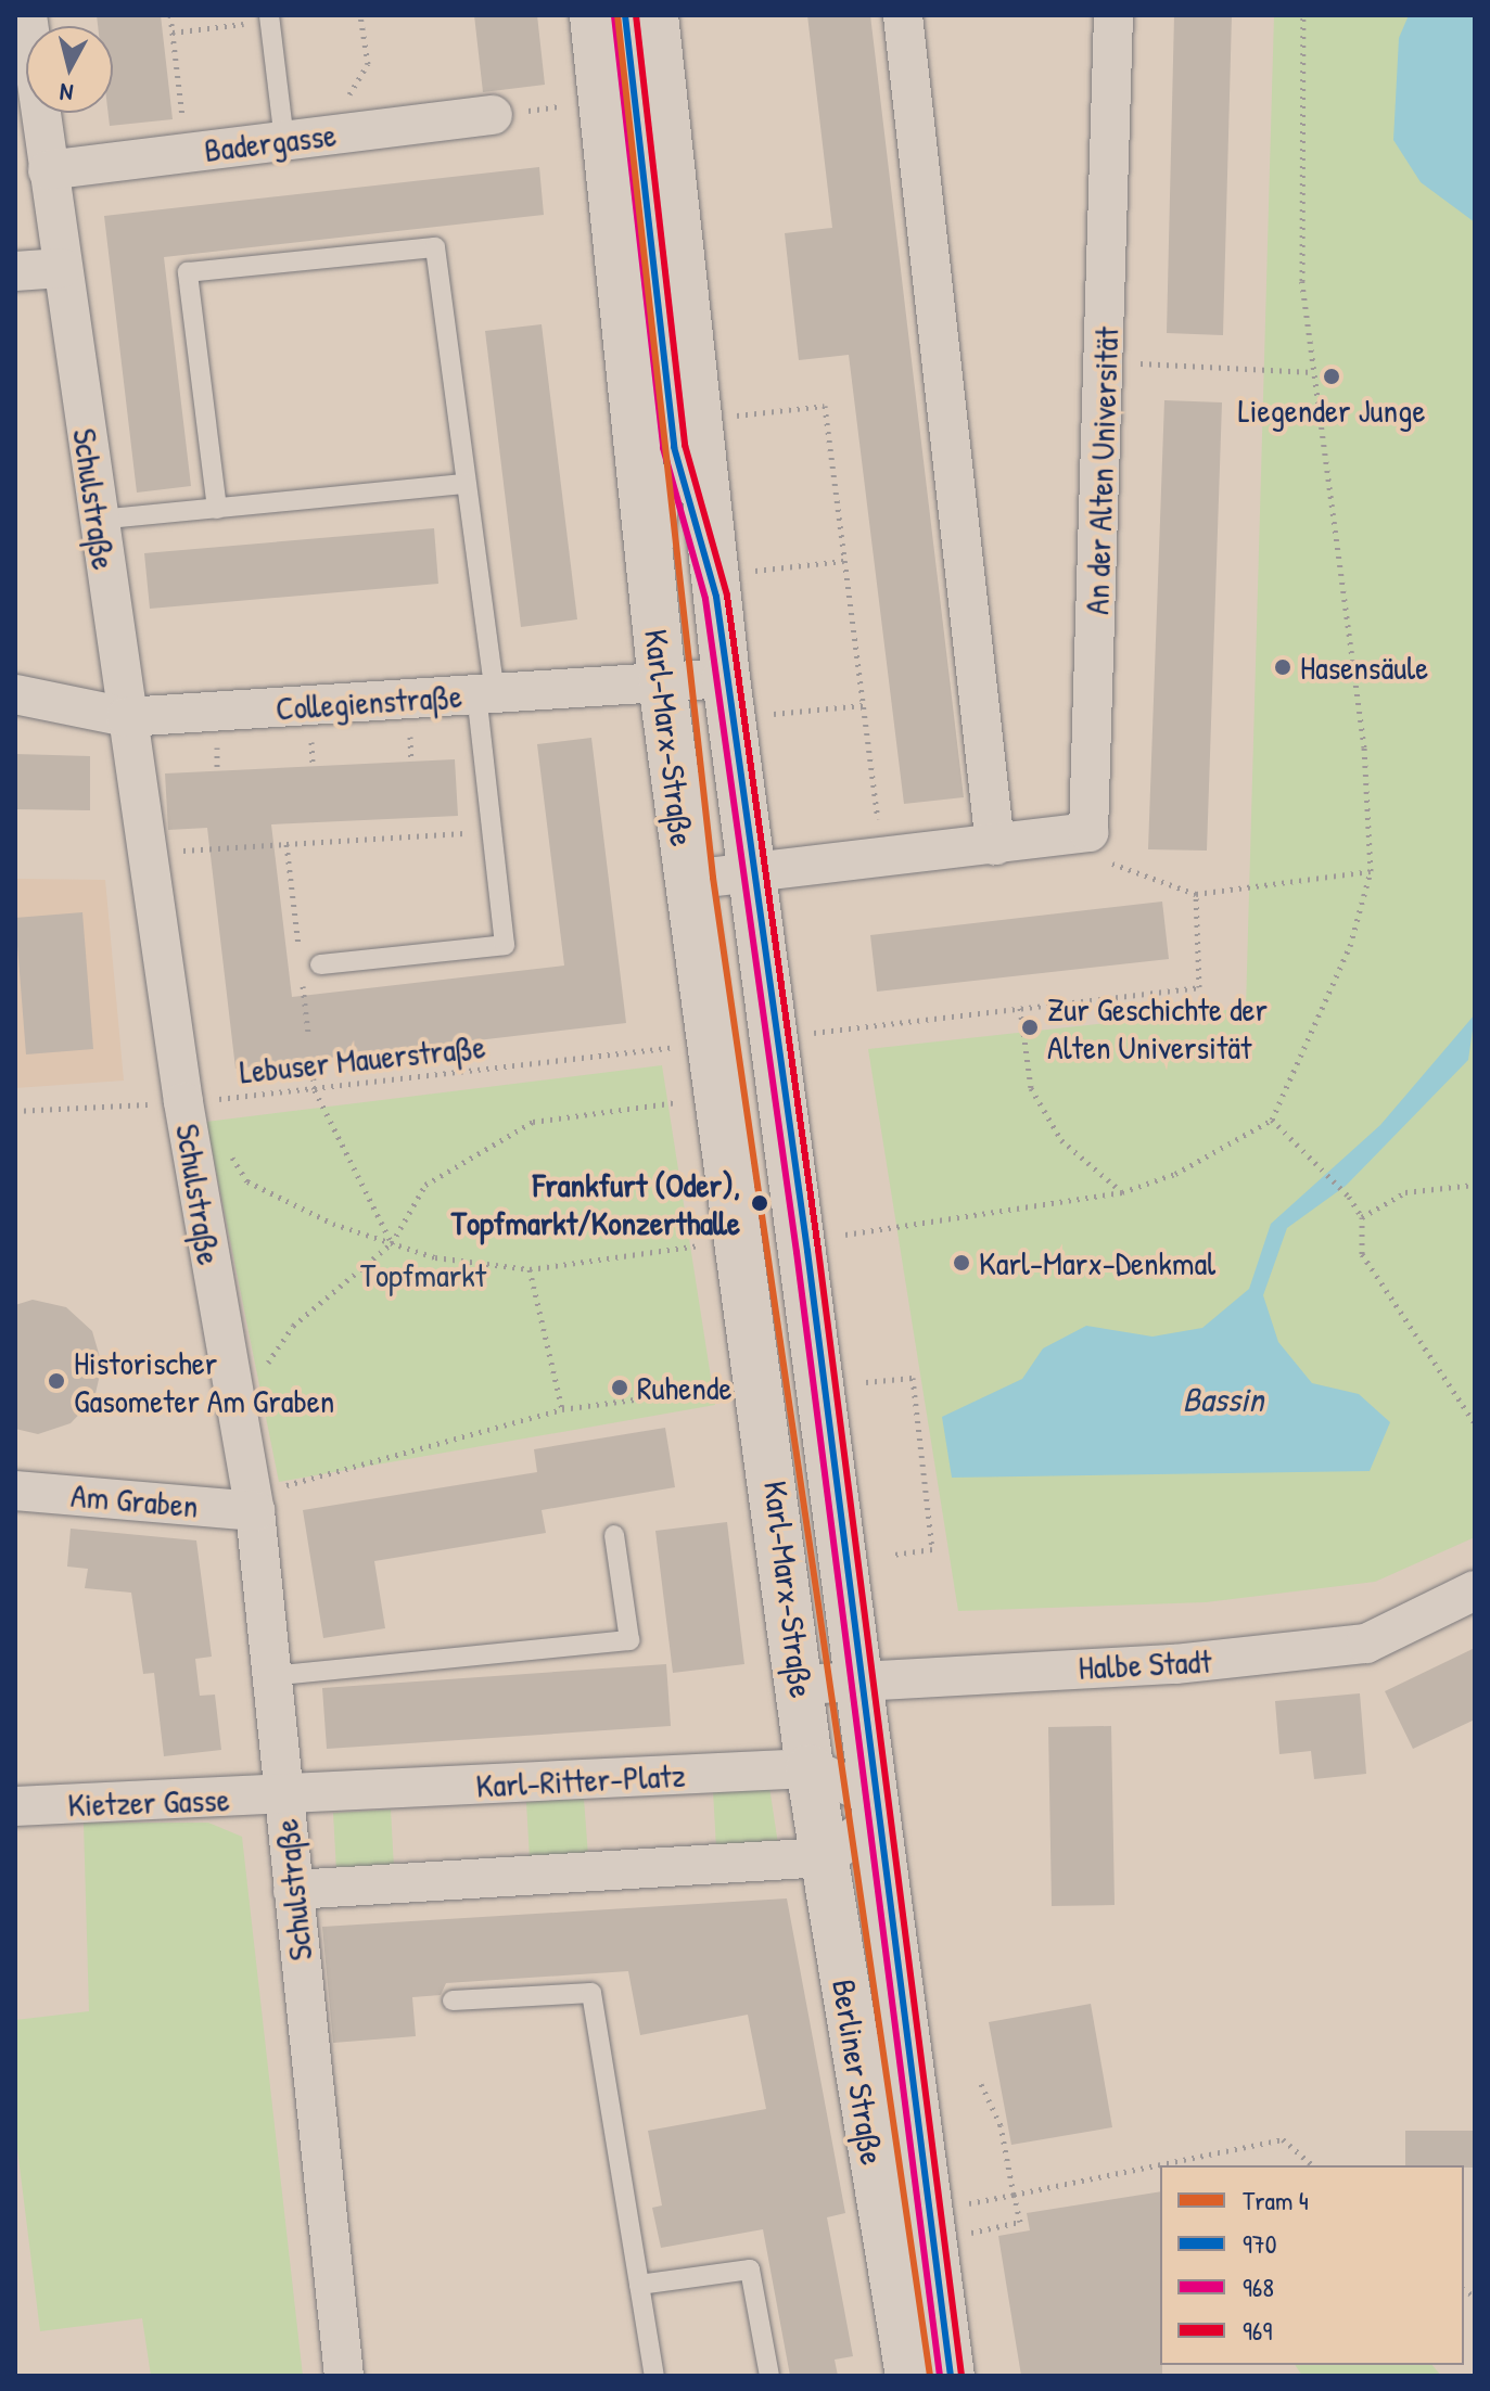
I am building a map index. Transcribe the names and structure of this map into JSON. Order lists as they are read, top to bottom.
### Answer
{
  "streets": {
    "street": [
      "Badergasse",
      "An der Alten Universität",
      "Schulstraße",
      "Collegienstraße",
      "Karl-Marx-Straße",
      "Am Graben",
      "Halbe Stadt",
      "Karl-Ritter-Platz",
      "Kietzer Gasse",
      "Berliner Straße"
    ],
    "path": ["Lebuser Mauerstraße"]
  },
  "crossings": [
    ["Badergasse", "Schulstraße"],
    ["An der Alten Universität", "Karl-Marx-Straße"],
    ["Schulstraße", "Collegienstraße"],
    ["Schulstraße", "Lebuser Mauerstraße"],
    ["Schulstraße", "Am Graben"],
    ["Schulstraße", "Karl-Ritter-Platz"],
    ["Schulstraße", "Kietzer Gasse"],
    ["Collegienstraße", "Karl-Marx-Straße"],
    ["Karl-Marx-Straße", "Lebuser Mauerstraße"],
    ["Karl-Marx-Straße", "Halbe Stadt"],
    ["Karl-Marx-Straße", "Karl-Ritter-Platz"],
    ["Karl-Marx-Straße", "Berliner Straße"],
    ["Halbe Stadt", "Berliner Straße"],
    ["Karl-Ritter-Platz", "Kietzer Gasse"],
    ["Karl-Ritter-Platz", "Berliner Straße"]
  ],
  "water": ["Bassin"],
  "parks": ["Topfmarkt"],
  "places": [
    "Liegender Junge",
    "Hasensäule",
    "Zur Geschichte der Alten Universität",
    "Frankfurt (Oder), Topfmarkt/Konzerthalle",
    "Karl-Marx-Denkmal",
    "Historischer Gasometer Am Graben",
    "Ruhende"
  ],
  "lines": [
    "tram line 4",
    "transit line 970",
    "transit line 969",
    "transit line 968"
  ],
  "legend": [
    "Tram 4",
    "970",
    "968",
    "969"
  ],
  "north": "bottom"
}
